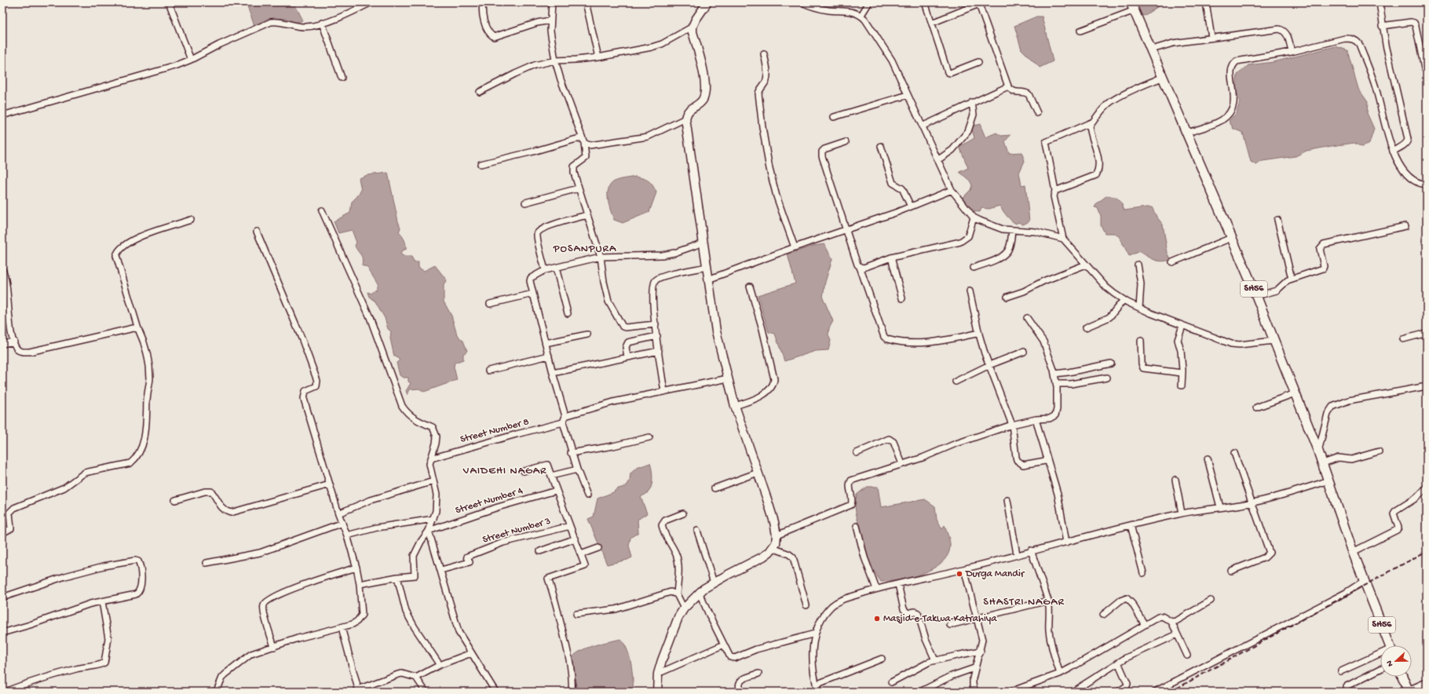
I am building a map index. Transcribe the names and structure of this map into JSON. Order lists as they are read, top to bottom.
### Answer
{
  "streets": {
    "main road": ["SH56"],
    "street": ["Street Number 8", "Street Number 4", "Street Number 3"]
  },
  "districts": ["POSANPURA", "VAIDEHI NAGAR", "SHASTRI NAGAR"],
  "places": ["Durga Mandir", "Masjid-e-Takwa-Katrahiya"],
  "north": "left"
}
